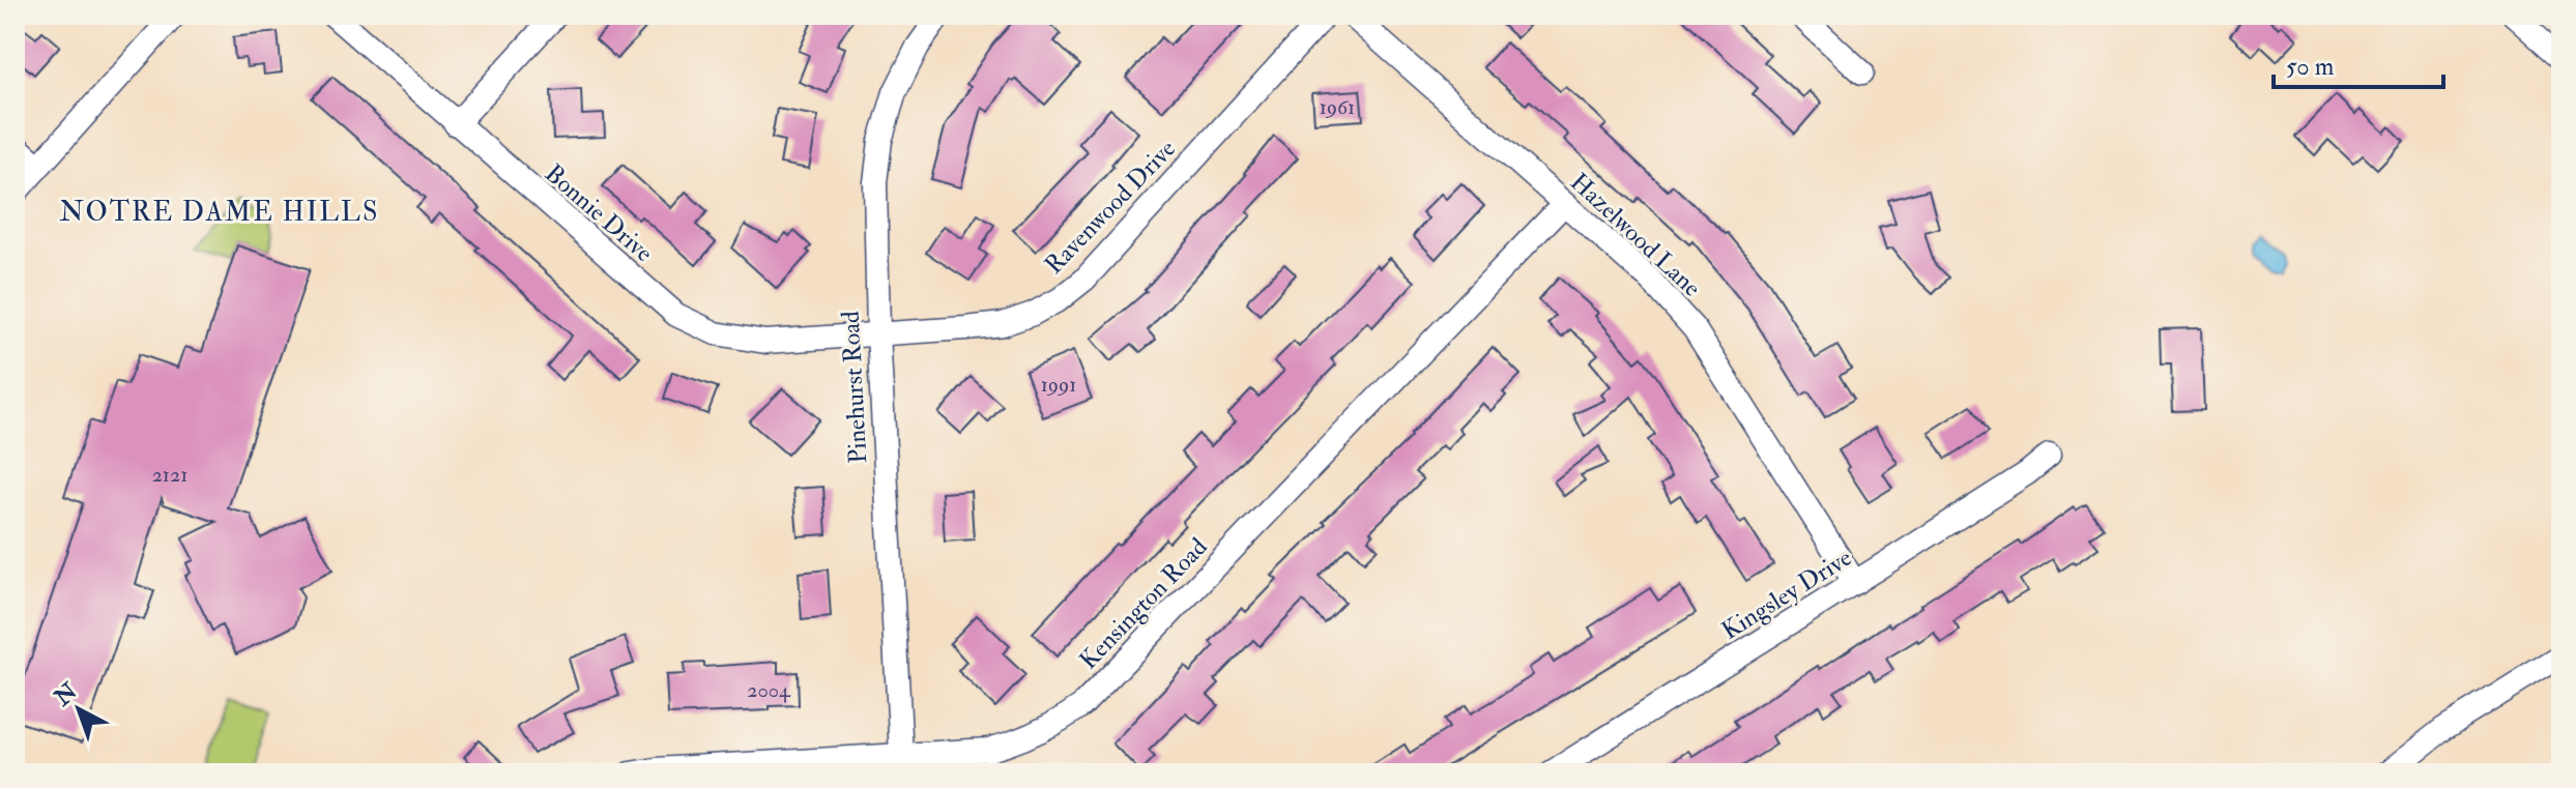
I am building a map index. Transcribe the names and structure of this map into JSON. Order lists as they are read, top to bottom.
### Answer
{
  "streets": {
    "street": [
      "Ravenwood Drive",
      "Bonnie Drive",
      "Hazelwood Lane",
      "Pinehurst Road",
      "Kingsley Drive",
      "Kensington Road"
    ]
  },
  "crossings": [
    ["Ravenwood Drive", "Bonnie Drive"],
    ["Ravenwood Drive", "Pinehurst Road"],
    ["Bonnie Drive", "Pinehurst Road"],
    ["Hazelwood Lane", "Kingsley Drive"],
    ["Hazelwood Lane", "Kensington Road"],
    ["Pinehurst Road", "Kensington Road"]
  ],
  "districts": ["NOTRE DAME HILLS"],
  "house_numbers": [
    "1961",
    "1991",
    "2121",
    "2004"
  ],
  "scale_bar": "50 m",
  "north": "top left"
}
